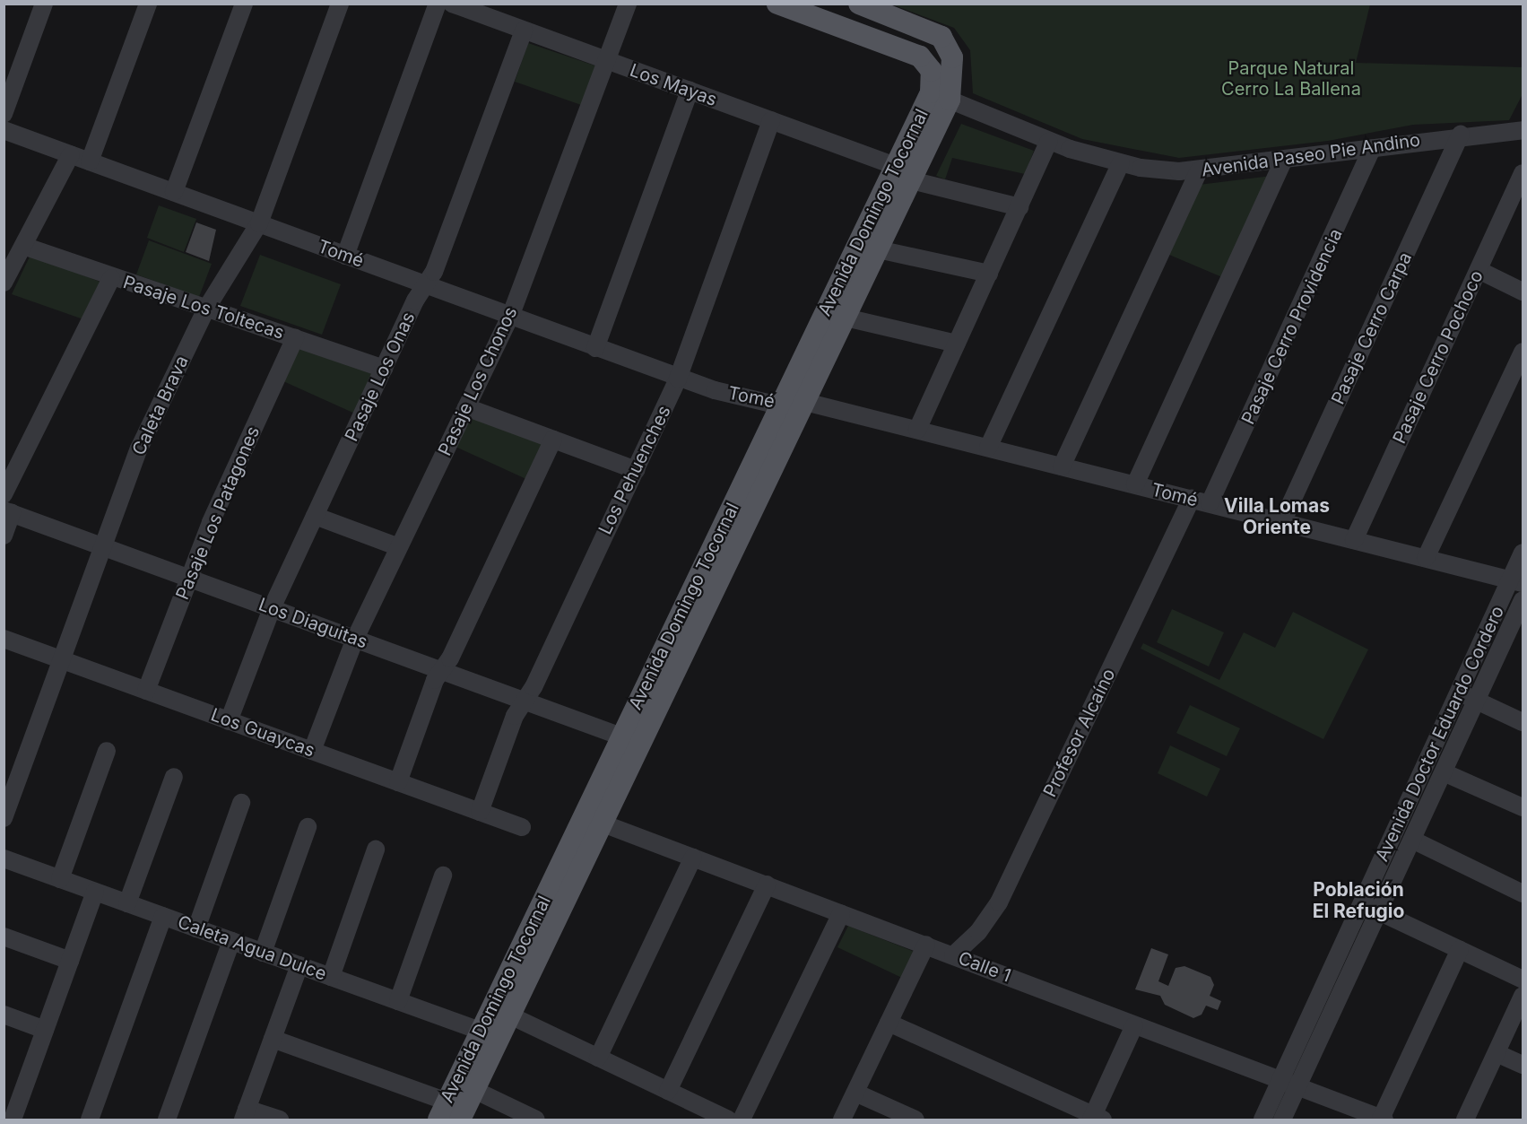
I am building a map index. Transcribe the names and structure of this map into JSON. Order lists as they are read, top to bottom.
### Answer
{
  "streets": {
    "main road": ["Avenida Domingo Tocornal"],
    "street": [
      "Los Mayas",
      "Avenida Paseo Pie Andino",
      "Tomé",
      "Pasaje Los Toltecas",
      "Pasaje Cerro Providencia",
      "Pasaje Cerro Carpa",
      "Pasaje Cerro Pochoco",
      "Pasaje Los Onas",
      "Pasaje Los Chonos",
      "Caleta Brava",
      "Los Pehuenches",
      "Pasaje Los Patagones",
      "Los Diaguitas",
      "Los Guaycas",
      "Profesor Alcaíno",
      "Avenida Doctor Eduardo Cordero",
      "Caleta Agua Dulce",
      "Calle 1"
    ]
  },
  "crossings": [
    ["Los Mayas", "Avenida Domingo Tocornal"],
    ["Los Mayas", "Pasaje Los Onas"],
    ["Los Mayas", "Pasaje Los Chonos"],
    ["Los Mayas", "Los Pehuenches"],
    ["Avenida Paseo Pie Andino", "Avenida Domingo Tocornal"],
    ["Avenida Paseo Pie Andino", "Pasaje Cerro Providencia"],
    ["Avenida Paseo Pie Andino", "Pasaje Cerro Carpa"],
    ["Avenida Domingo Tocornal", "Tomé"],
    ["Avenida Domingo Tocornal", "Los Diaguitas"],
    ["Avenida Domingo Tocornal", "Caleta Agua Dulce"],
    ["Avenida Domingo Tocornal", "Calle 1"],
    ["Tomé", "Pasaje Cerro Providencia"],
    ["Tomé", "Pasaje Cerro Carpa"],
    ["Tomé", "Pasaje Cerro Pochoco"],
    ["Tomé", "Pasaje Los Onas"],
    ["Tomé", "Pasaje Los Chonos"],
    ["Tomé", "Caleta Brava"],
    ["Tomé", "Los Pehuenches"],
    ["Tomé", "Profesor Alcaíno"],
    ["Tomé", "Avenida Doctor Eduardo Cordero"],
    ["Pasaje Los Toltecas", "Pasaje Los Onas"],
    ["Pasaje Los Toltecas", "Caleta Brava"],
    ["Pasaje Los Toltecas", "Pasaje Los Patagones"],
    ["Pasaje Los Onas", "Los Diaguitas"],
    ["Pasaje Los Onas", "Los Guaycas"],
    ["Pasaje Los Chonos", "Los Diaguitas"],
    ["Pasaje Los Chonos", "Los Guaycas"],
    ["Caleta Brava", "Los Diaguitas"],
    ["Caleta Brava", "Los Guaycas"],
    ["Los Pehuenches", "Los Diaguitas"],
    ["Los Pehuenches", "Los Guaycas"],
    ["Pasaje Los Patagones", "Los Diaguitas"],
    ["Pasaje Los Patagones", "Los Guaycas"],
    ["Profesor Alcaíno", "Calle 1"],
    ["Avenida Doctor Eduardo Cordero", "Calle 1"]
  ],
  "districts": ["Villa Lomas Oriente", "Población El Refugio"],
  "parks": ["Parque Natural Cerro La Ballena"]
}
